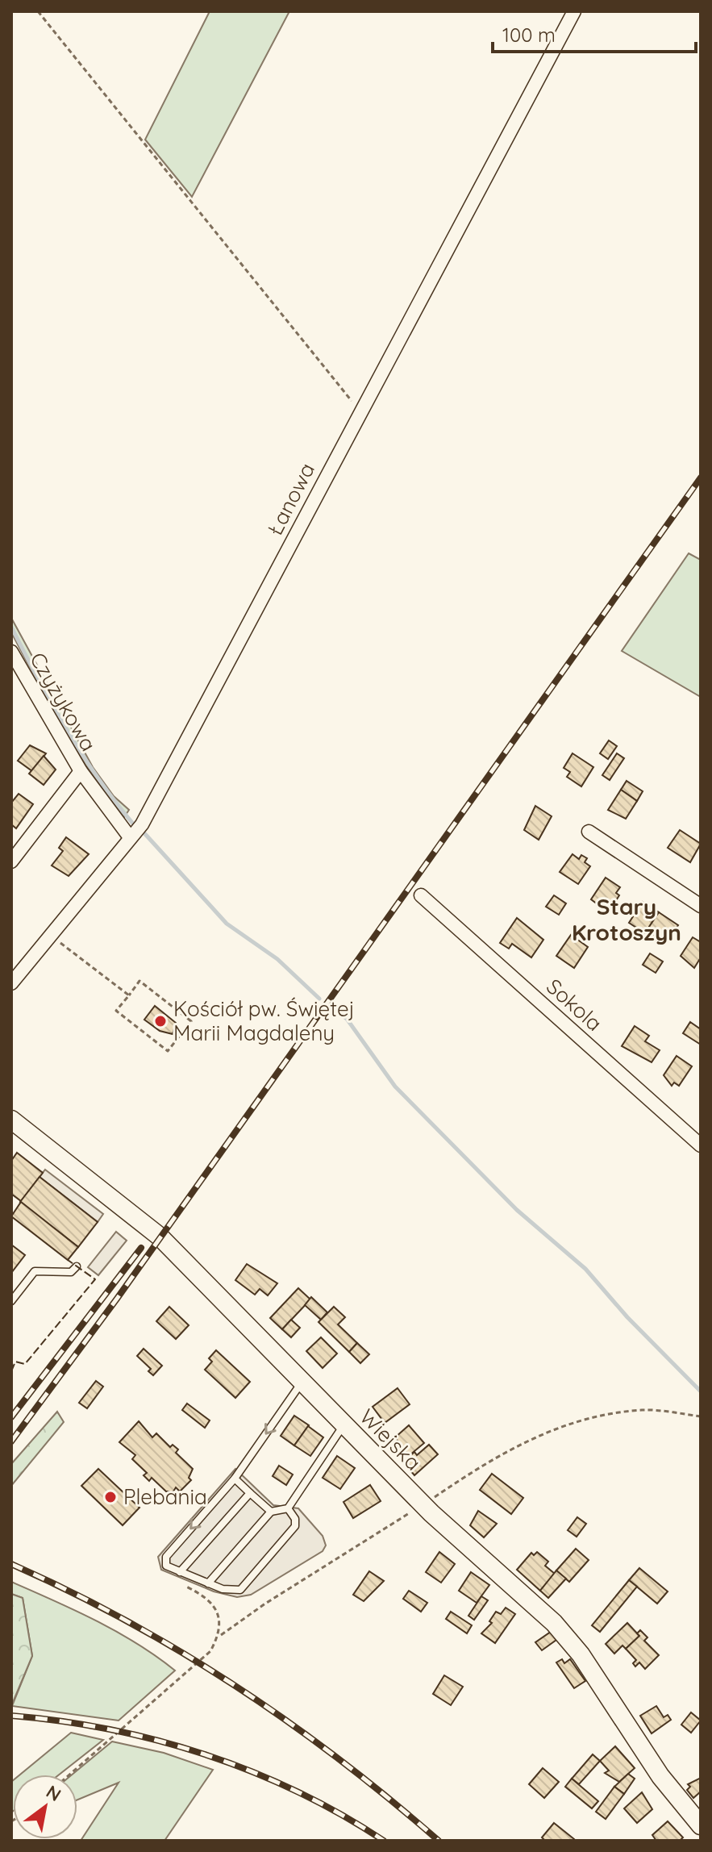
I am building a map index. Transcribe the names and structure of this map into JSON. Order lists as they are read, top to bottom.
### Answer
{
  "streets": {
    "street": [
      "Łanowa",
      "Czyżykowa",
      "Sokola",
      "Wiejska"
    ]
  },
  "crossings": [
    ["Łanowa", "Czyżykowa"]
  ],
  "districts": ["Stary Krotoszyn"],
  "places": ["Kościół pw. Świętej Marii Magdaleny", "Plebania"],
  "scale_bar": "100 m",
  "north": "top right"
}
